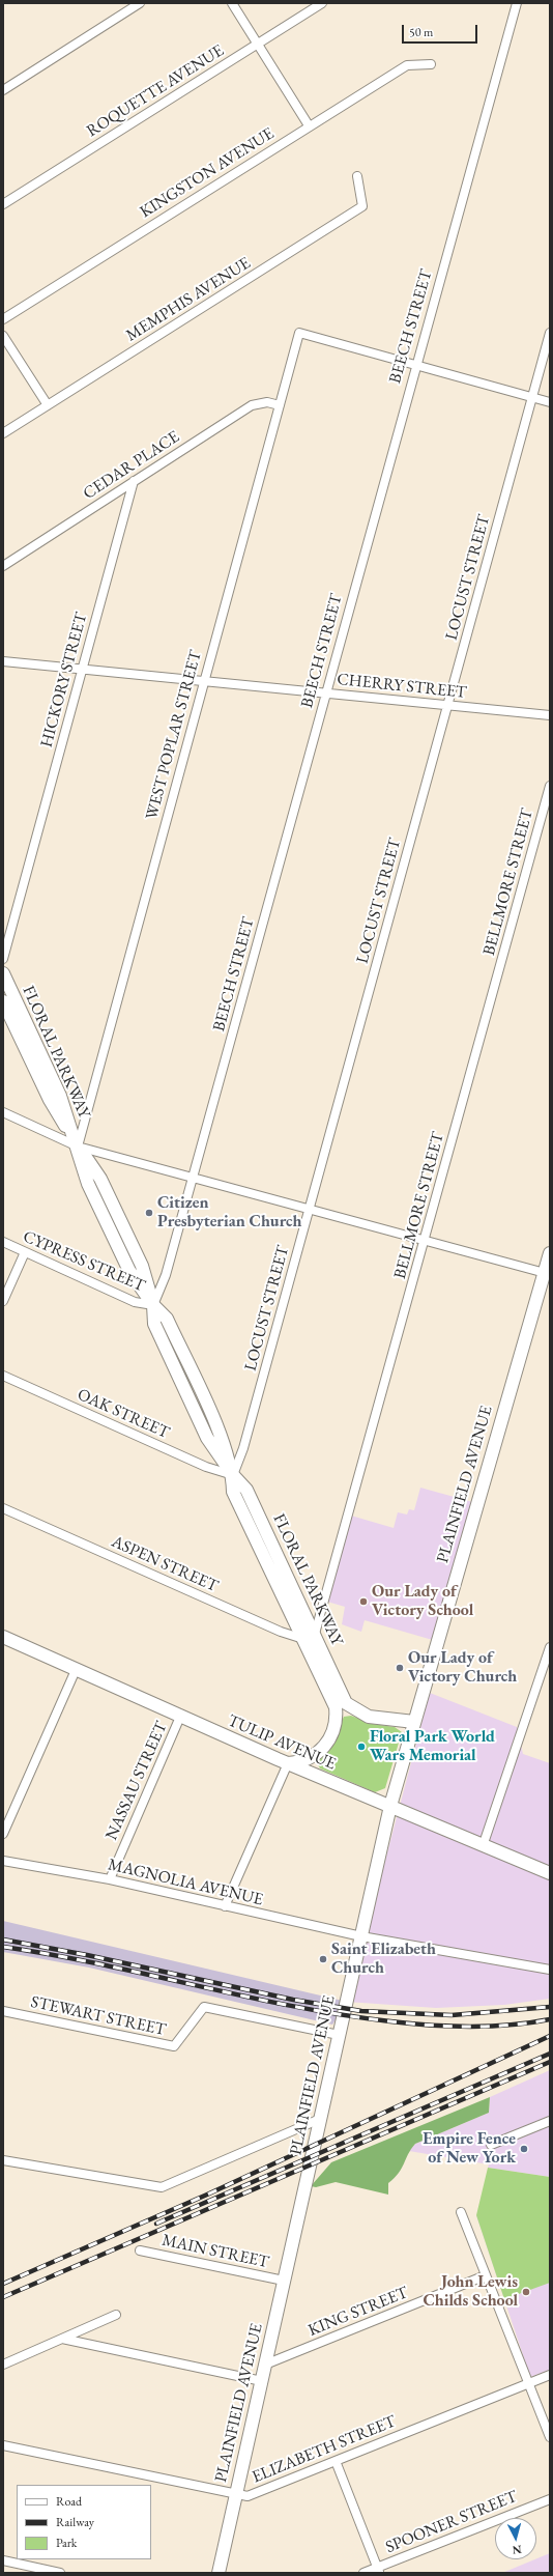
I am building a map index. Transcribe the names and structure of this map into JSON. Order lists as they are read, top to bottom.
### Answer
{
  "streets": {
    "main road": ["FLORAL PARKWAY", "PLAINFIELD AVENUE", "TULIP AVENUE"],
    "street": [
      "ROQUETTE AVENUE",
      "KINGSTON AVENUE",
      "MEMPHIS AVENUE",
      "BEECH STREET",
      "CEDAR PLACE",
      "LOCUST STREET",
      "HICKORY STREET",
      "CHERRY STREET",
      "WEST POPLAR STREET",
      "BELLMORE STREET",
      "CYPRESS STREET",
      "OAK STREET",
      "ASPEN STREET",
      "NASSAU STREET",
      "MAGNOLIA AVENUE",
      "STEWART STREET",
      "MAIN STREET",
      "KING STREET",
      "ELIZABETH STREET",
      "SPOONER STREET"
    ]
  },
  "crossings": [
    ["BEECH STREET", "CHERRY STREET"],
    ["BEECH STREET", "WEST POPLAR STREET"],
    ["BEECH STREET", "FLORAL PARKWAY"],
    ["BEECH STREET", "CYPRESS STREET"],
    ["CEDAR PLACE", "HICKORY STREET"],
    ["CEDAR PLACE", "WEST POPLAR STREET"],
    ["LOCUST STREET", "CHERRY STREET"],
    ["LOCUST STREET", "FLORAL PARKWAY"],
    ["LOCUST STREET", "OAK STREET"],
    ["HICKORY STREET", "CHERRY STREET"],
    ["CHERRY STREET", "WEST POPLAR STREET"],
    ["WEST POPLAR STREET", "FLORAL PARKWAY"],
    ["BELLMORE STREET", "FLORAL PARKWAY"],
    ["FLORAL PARKWAY", "CYPRESS STREET"],
    ["FLORAL PARKWAY", "OAK STREET"],
    ["FLORAL PARKWAY", "ASPEN STREET"],
    ["FLORAL PARKWAY", "TULIP AVENUE"],
    ["PLAINFIELD AVENUE", "TULIP AVENUE"],
    ["PLAINFIELD AVENUE", "MAGNOLIA AVENUE"],
    ["PLAINFIELD AVENUE", "STEWART STREET"],
    ["PLAINFIELD AVENUE", "MAIN STREET"],
    ["PLAINFIELD AVENUE", "KING STREET"],
    ["PLAINFIELD AVENUE", "ELIZABETH STREET"],
    ["TULIP AVENUE", "NASSAU STREET"],
    ["NASSAU STREET", "MAGNOLIA AVENUE"]
  ],
  "places": [
    "Citizen Presbyterian Church",
    "Our Lady of Victory School",
    "Our Lady of Victory Church",
    "Floral Park World Wars Memorial",
    "Saint Elizabeth Church",
    "Empire Fence of New York",
    "John Lewis Childs School"
  ],
  "legend": ["Road", "Railway", "Park"],
  "scale_bar": "50 m",
  "north": "bottom"
}
